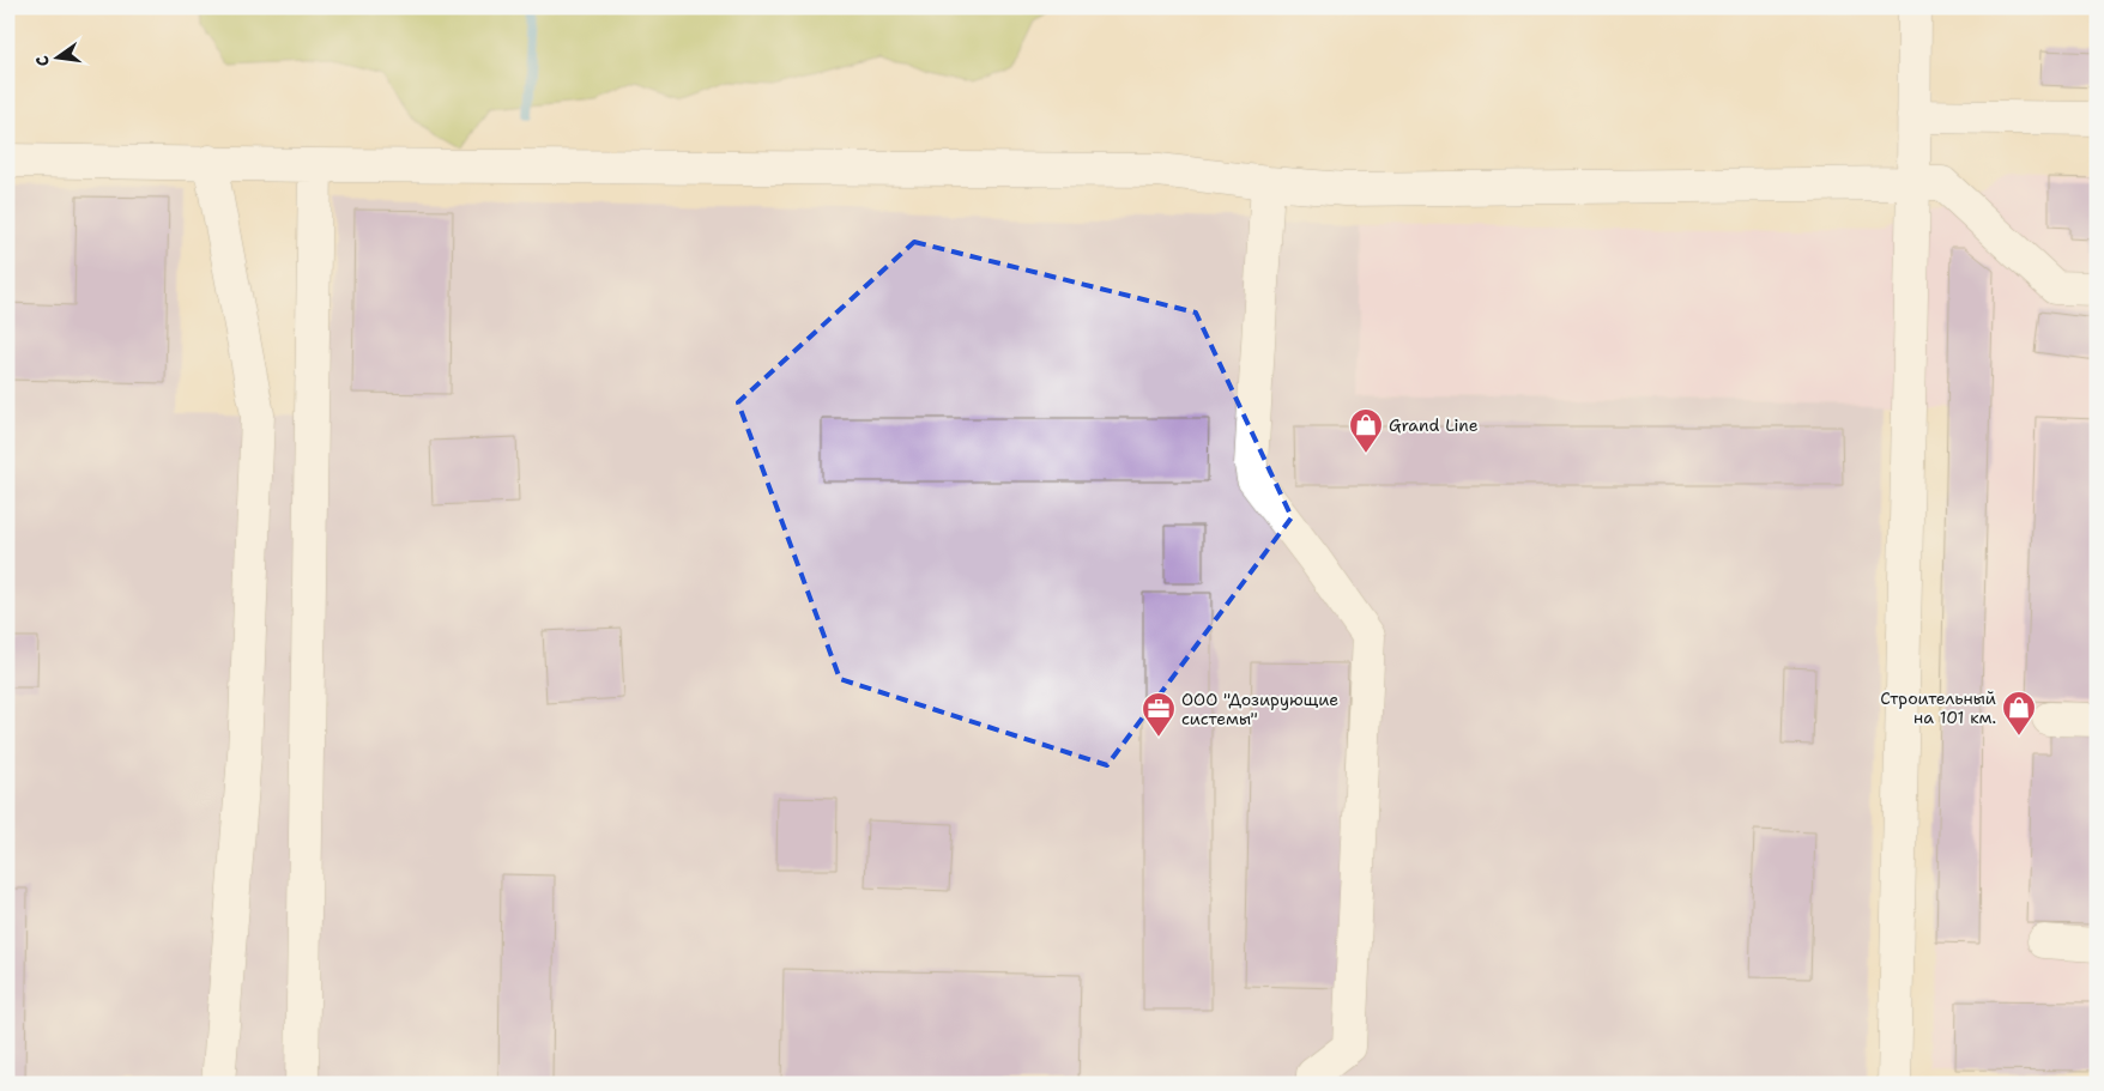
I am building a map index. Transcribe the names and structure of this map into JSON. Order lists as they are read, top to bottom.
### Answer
{
  "places": {
    "shop": ["Grand Line", "Строительный на 101 км."],
    "office": ["ООО \"Дозирующие системы\""]
  },
  "north": "left"
}
